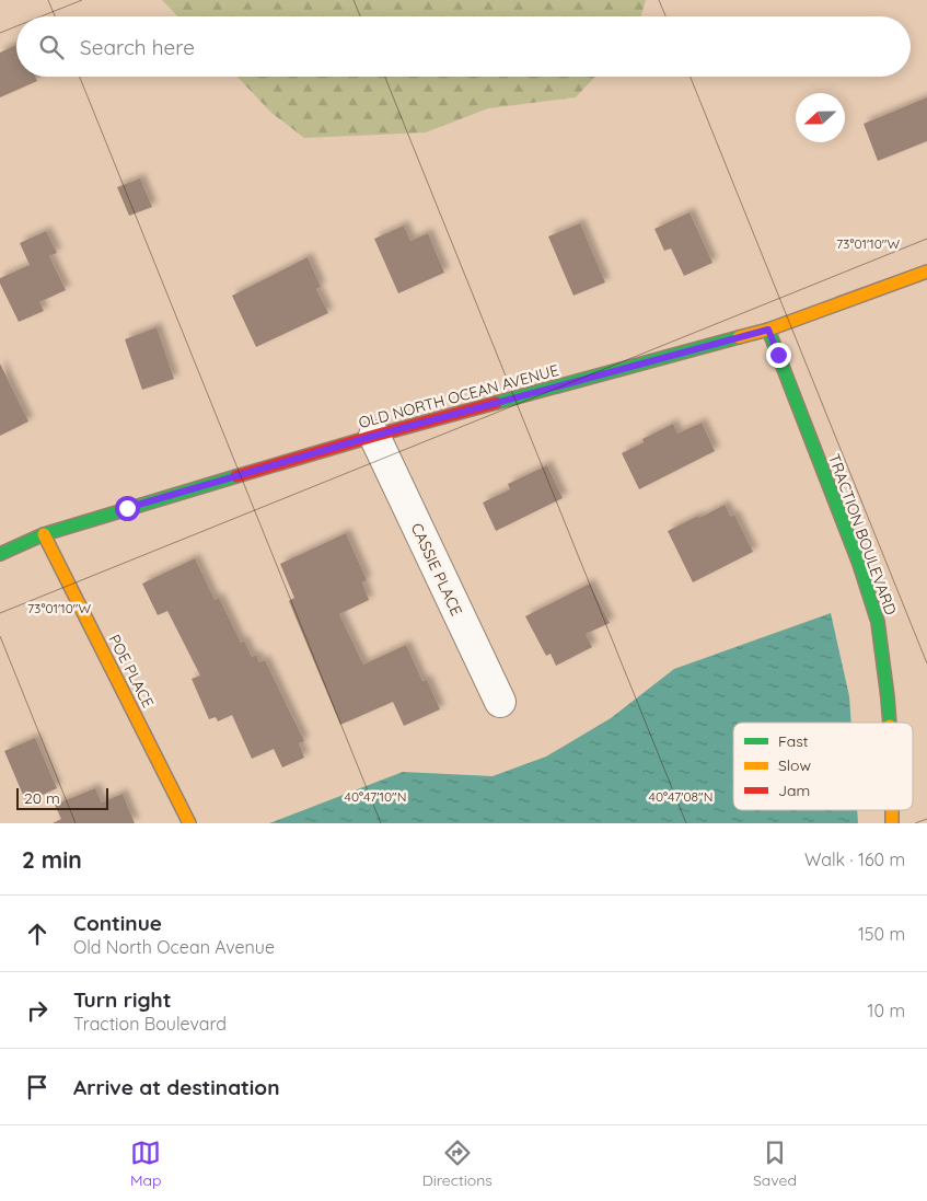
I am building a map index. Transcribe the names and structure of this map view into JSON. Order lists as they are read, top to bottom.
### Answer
{
  "streets": {
    "street": [
      "OLD NORTH OCEAN AVENUE",
      "TRACTION BOULEVARD",
      "CASSIE PLACE",
      "POE PLACE"
    ]
  },
  "crossings": [
    ["OLD NORTH OCEAN AVENUE", "TRACTION BOULEVARD"],
    ["OLD NORTH OCEAN AVENUE", "CASSIE PLACE"],
    ["OLD NORTH OCEAN AVENUE", "POE PLACE"]
  ],
  "legend": ["Fast", "Slow", "Jam"],
  "scale_bar": "20 m",
  "north": "left",
  "page": {
    "search": "Search here",
    "scale": "20 m",
    "heading": ["2 min", "Walk · 160 m"],
    "list": [
      ["Continue", "Old North Ocean Avenue", "150 m"],
      ["Turn right", "Traction Boulevard", "10 m"],
      "Arrive at destination"
    ],
    "nav": ["Map", "Directions", "Saved"]
  },
  "coordinates": ["73°01'10\"W", "40°47'10\"N", "40°47'08\"N"]
}
